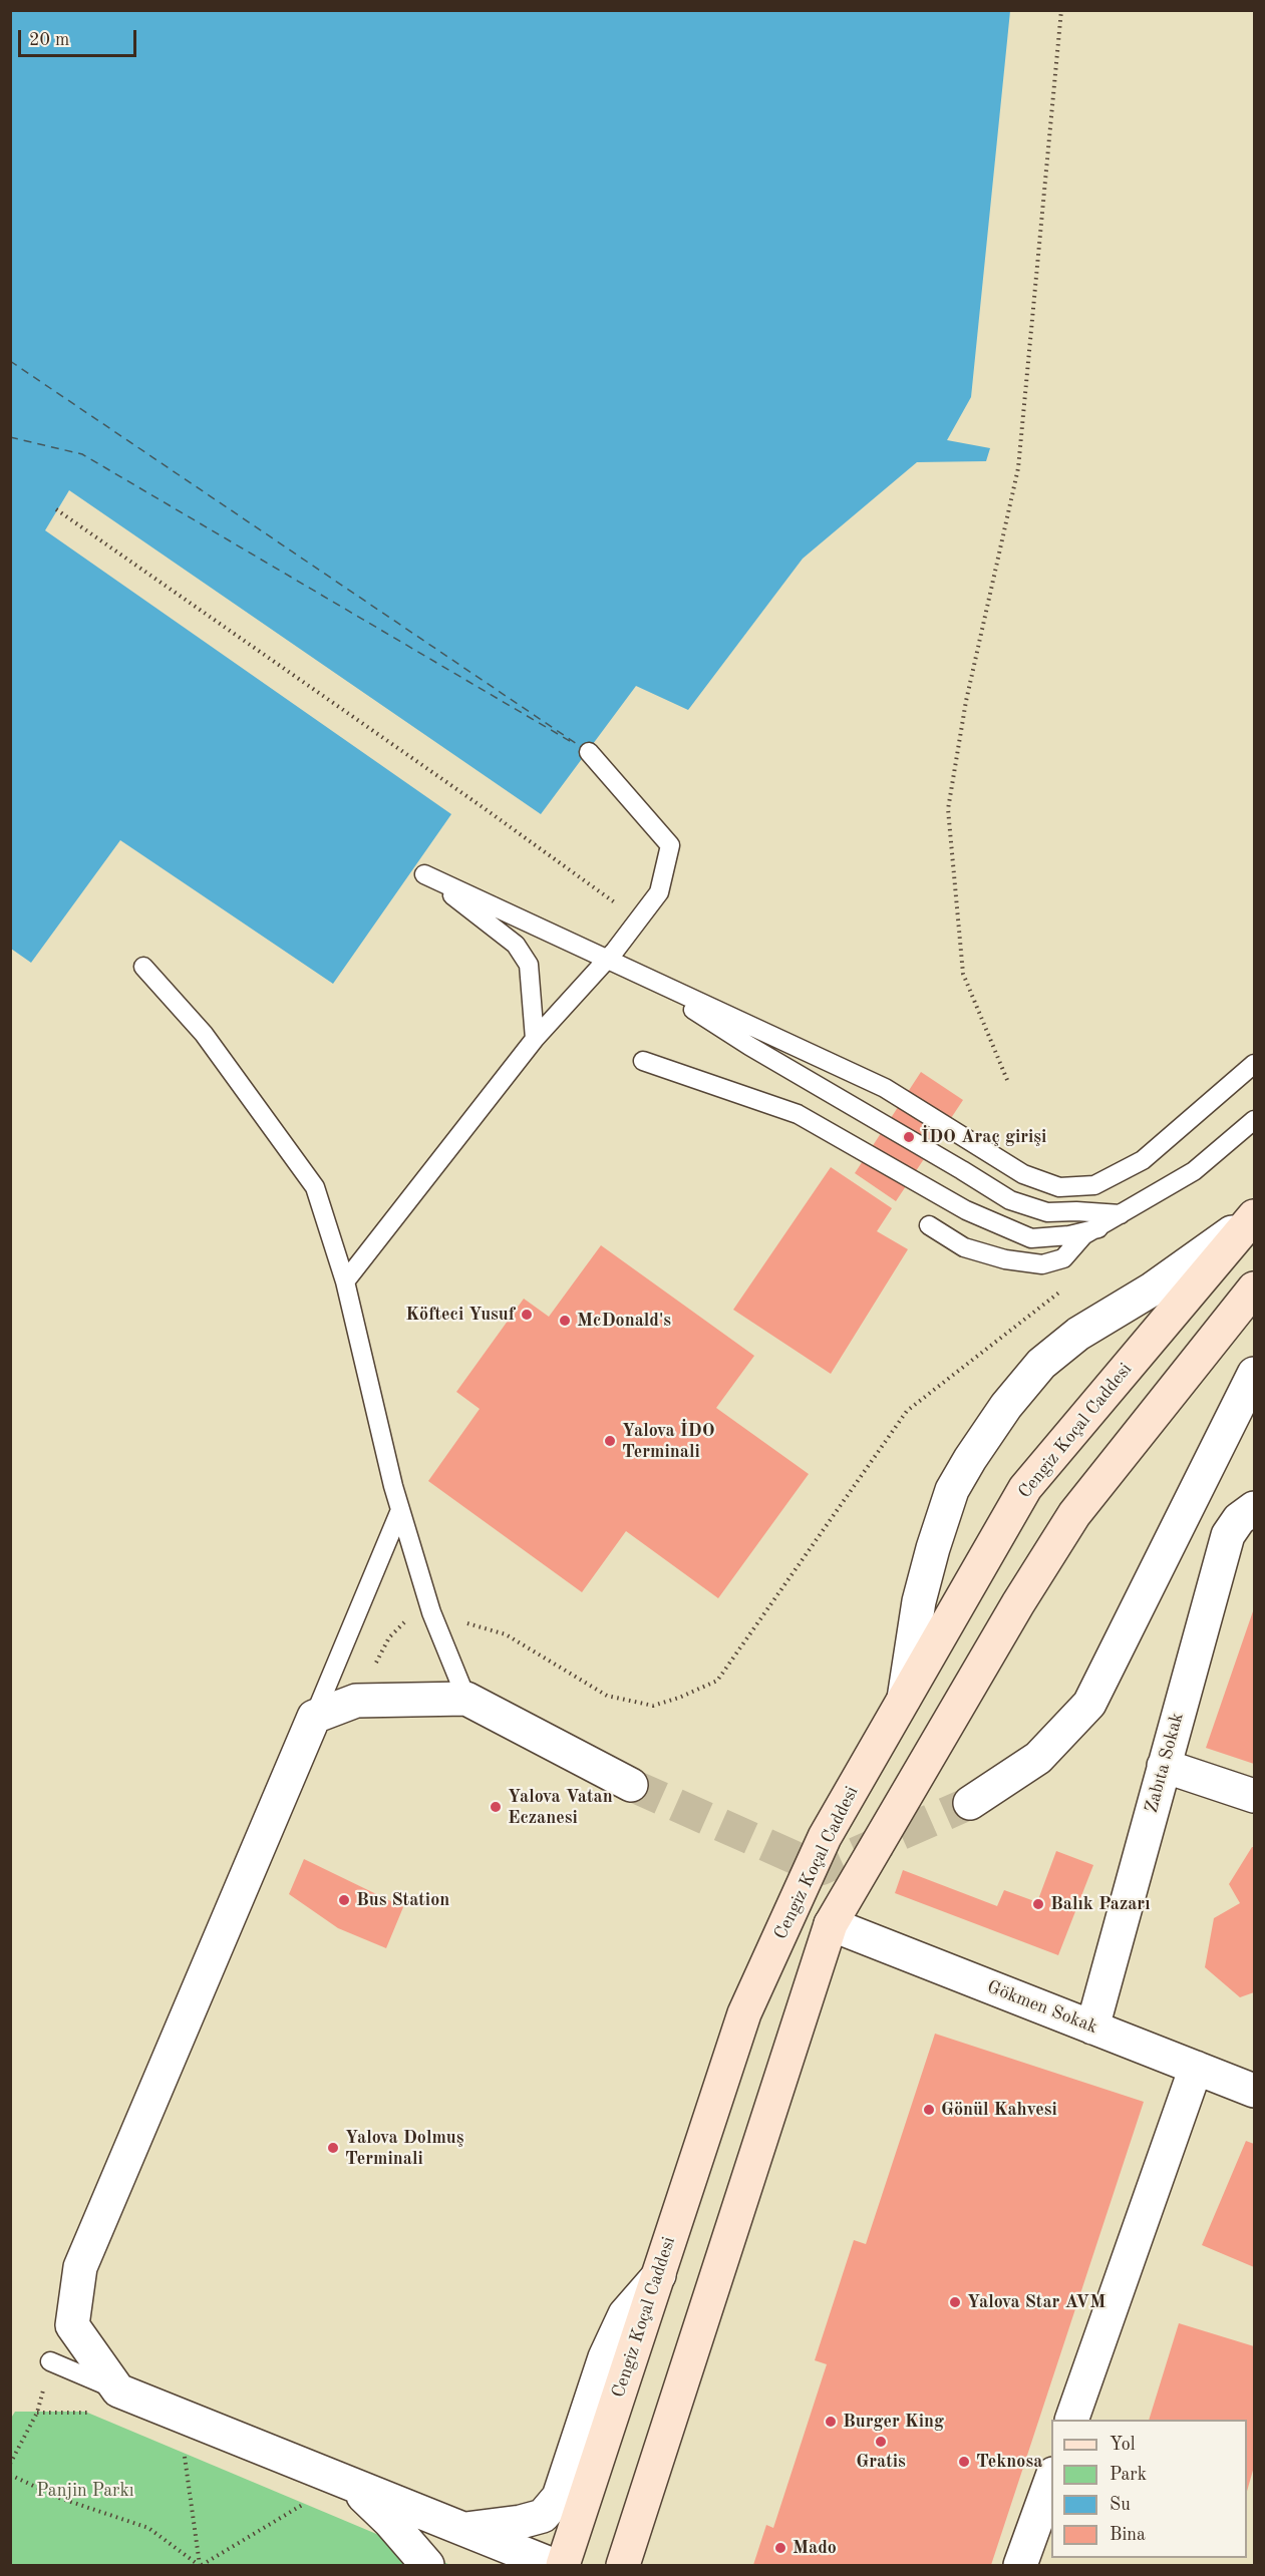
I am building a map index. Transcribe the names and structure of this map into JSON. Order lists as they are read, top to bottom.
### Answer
{
  "streets": {
    "street": ["Cengiz Koçal Caddesi", "Zabıta Sokak", "Gökmen Sokak"]
  },
  "crossings": [
    ["Zabıta Sokak", "Gökmen Sokak"]
  ],
  "parks": ["Panjin Parkı"],
  "places": [
    "İDO Araç girişi",
    "Köfteci Yusuf",
    "McDonald's",
    "Yalova İDO Terminali",
    "Yalova Vatan Eczanesi",
    "Bus Station",
    "Balık Pazarı",
    "Gönül Kahvesi",
    "Yalova Dolmuş Terminali",
    "Yalova Star AVM",
    "Burger King",
    "Gratis",
    "Teknosa",
    "Mado"
  ],
  "legend": [
    "Yol",
    "Park",
    "Su",
    "Bina"
  ],
  "scale_bar": "20 m"
}
